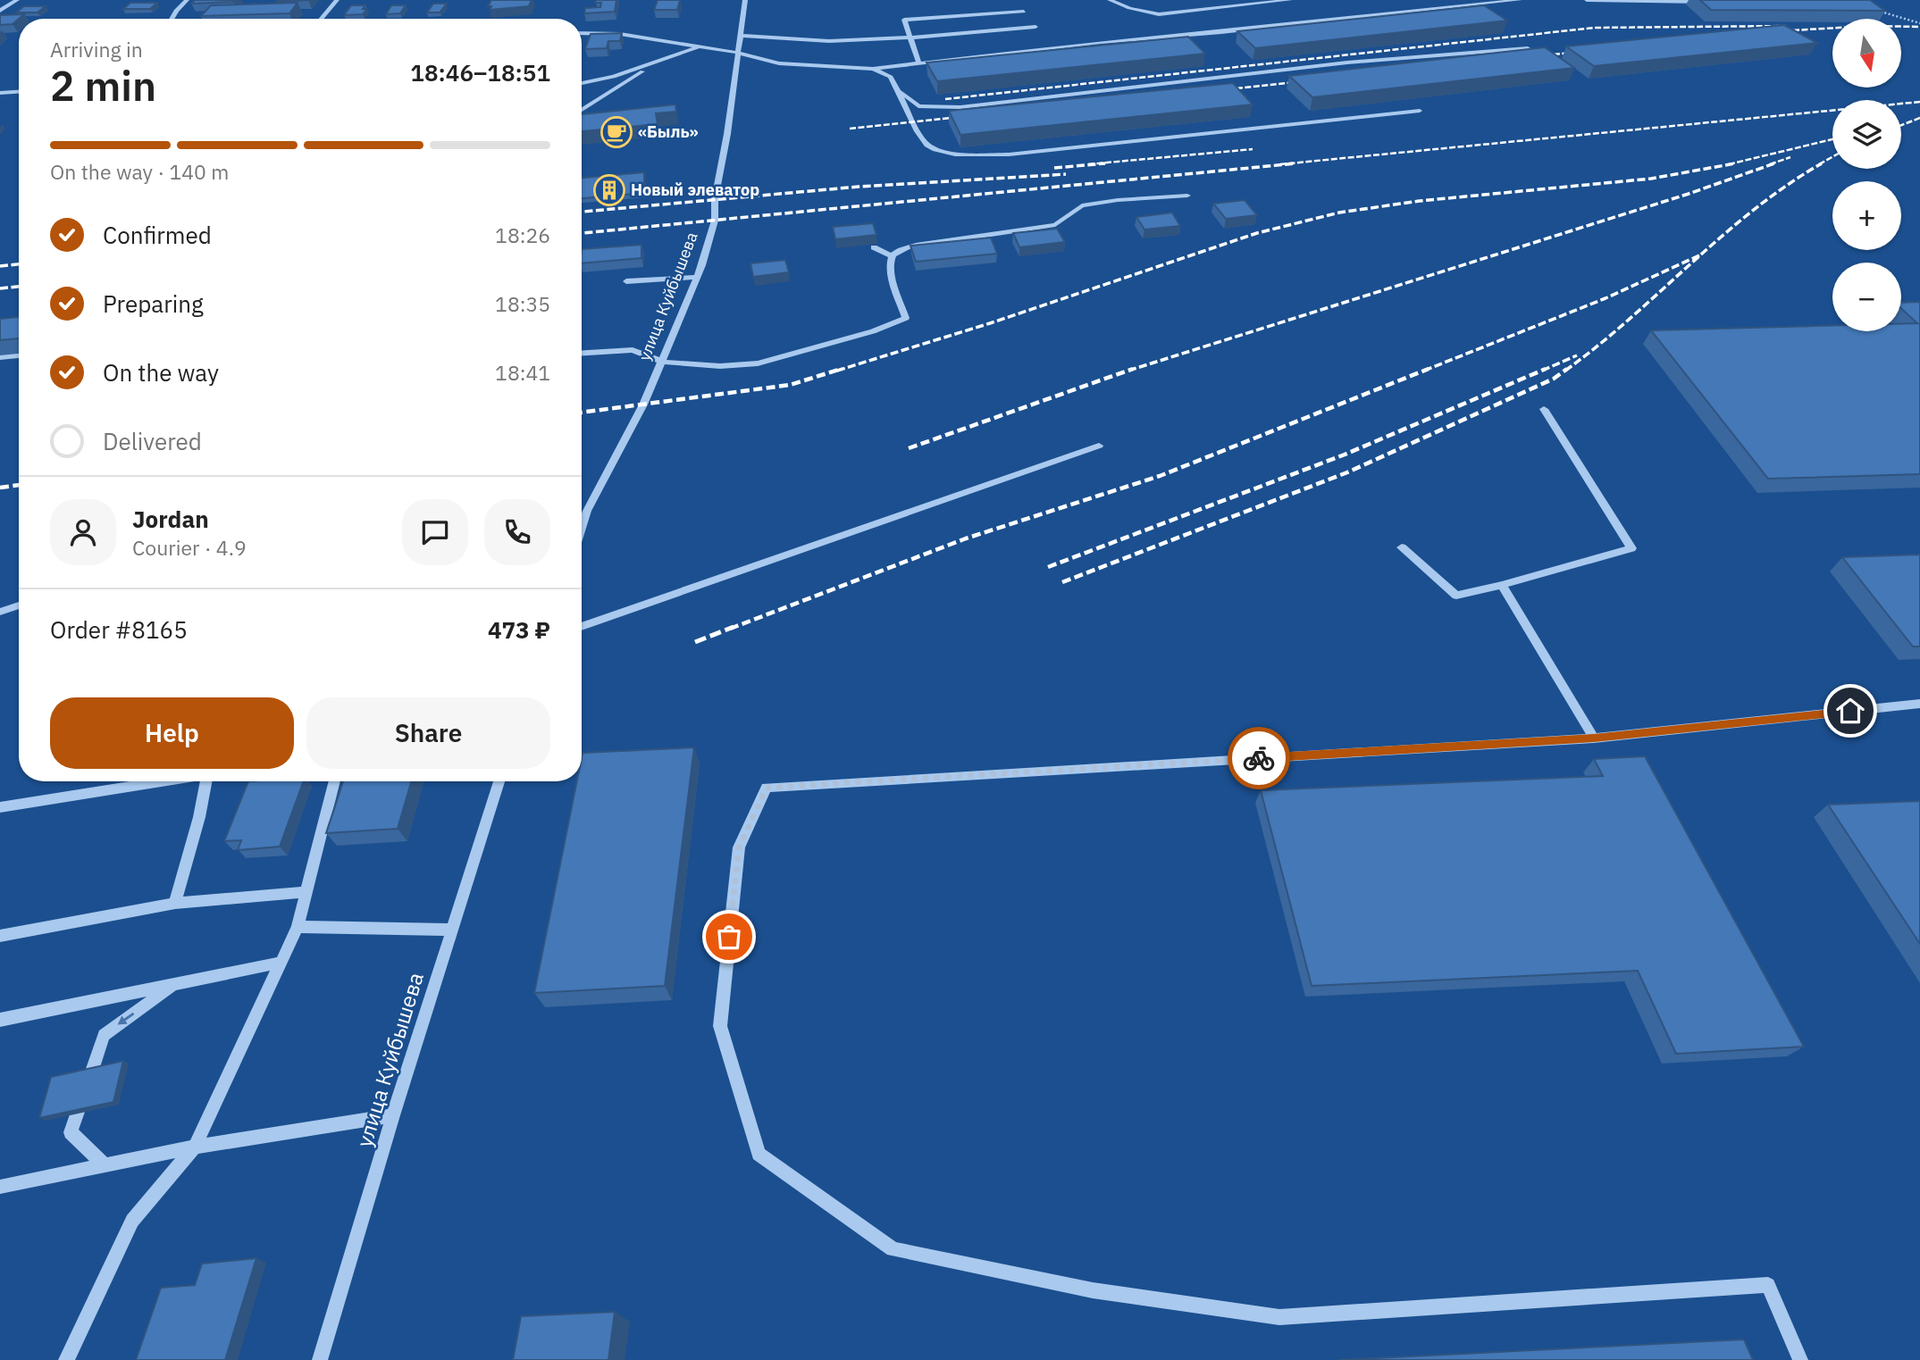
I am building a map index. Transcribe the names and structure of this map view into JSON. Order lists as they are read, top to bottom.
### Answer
{
  "streets": {
    "street": ["улица Куйбышева"]
  },
  "places": {
    "cafe": ["«Быль»"],
    "building": ["Новый элеватор"]
  },
  "north": "bottom",
  "page": {
    "map_buttons": ["+", "−"],
    "heading": ["2 min", "Arriving in", "18:46–18:51"],
    "panel": [
      "Jordan",
      "Courier · 4.9",
      "Order #8165",
      "473 ₽"
    ],
    "bar": "On the way · 140 m",
    "list": [
      ["Confirmed", "18:26"],
      ["Preparing", "18:35"],
      ["On the way", "18:41"],
      "Delivered"
    ],
    "buttons": ["Help", "Share"]
  }
}
